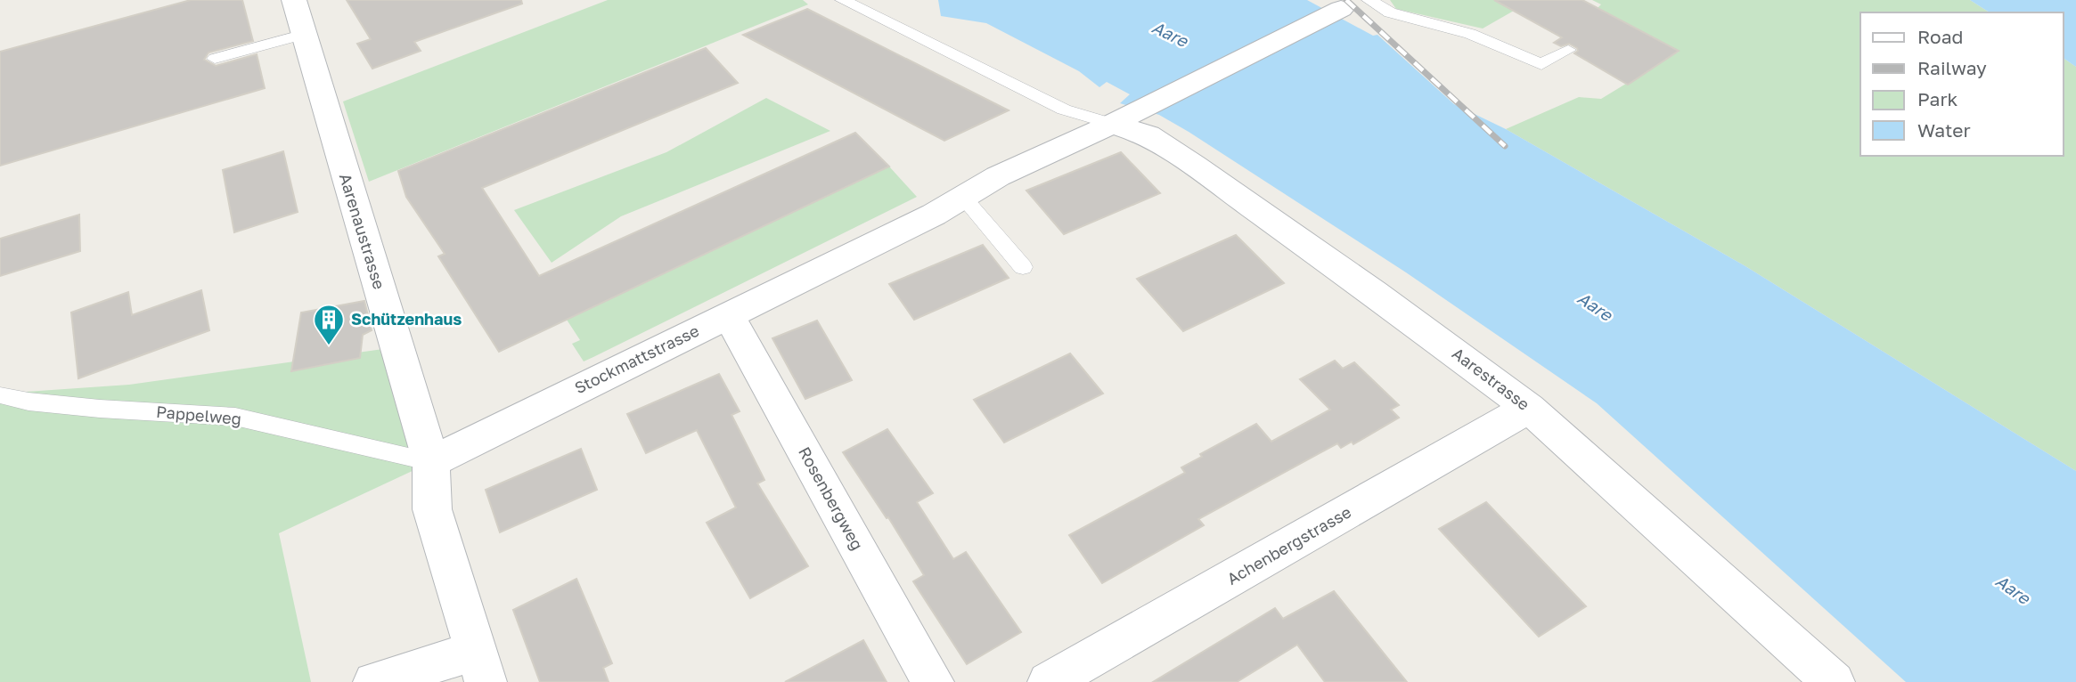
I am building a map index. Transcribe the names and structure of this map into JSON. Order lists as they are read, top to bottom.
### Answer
{
  "streets": {
    "street": [
      "Aarenaustrasse",
      "Stockmattstrasse",
      "Aarestrasse",
      "Rosenbergweg",
      "Achenbergstrasse"
    ],
    "lane": ["Pappelweg"]
  },
  "crossings": [
    ["Aarenaustrasse", "Stockmattstrasse"],
    ["Aarenaustrasse", "Pappelweg"],
    ["Stockmattstrasse", "Aarestrasse"],
    ["Stockmattstrasse", "Pappelweg"],
    ["Stockmattstrasse", "Rosenbergweg"],
    ["Aarestrasse", "Achenbergstrasse"]
  ],
  "water": ["Aare"],
  "places": {
    "building": ["Schützenhaus"]
  },
  "legend": [
    "Road",
    "Railway",
    "Park",
    "Water"
  ]
}
